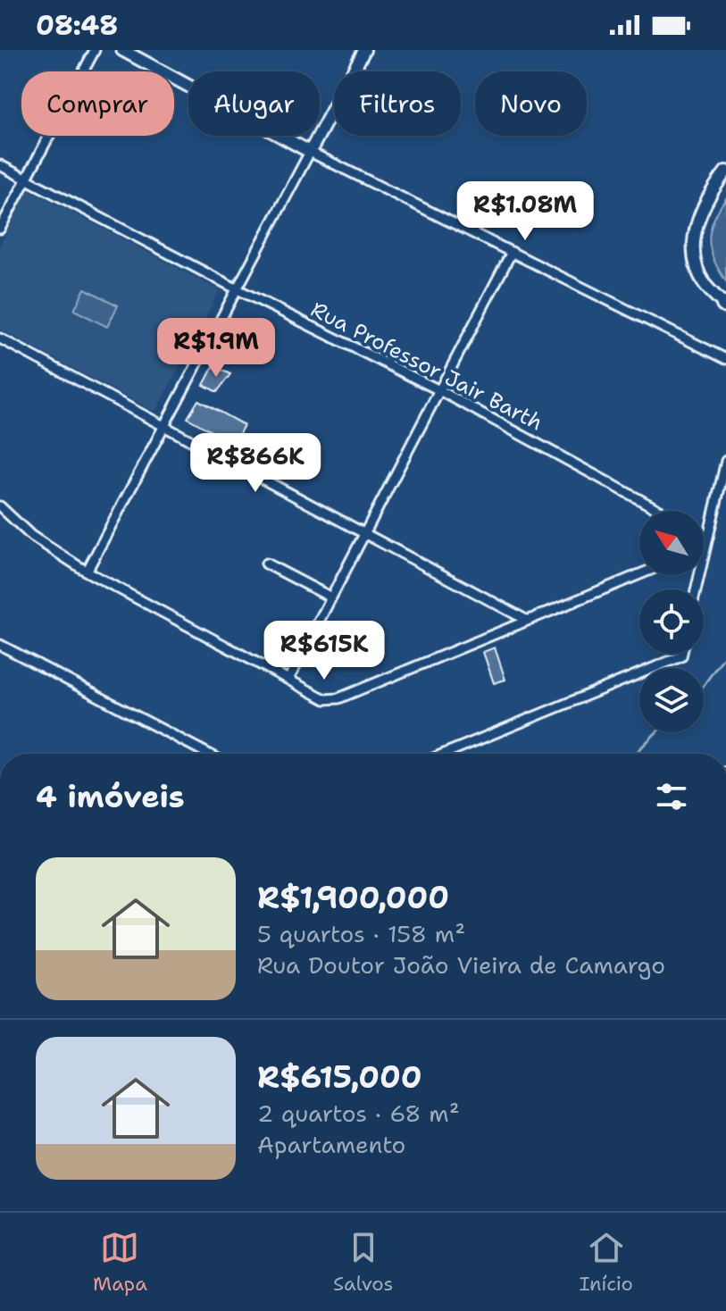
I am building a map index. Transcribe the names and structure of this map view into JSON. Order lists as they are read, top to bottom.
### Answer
{
  "streets": {
    "street": ["Rua Professor Jair Barth"]
  },
  "north": "top left",
  "page": {
    "status": "08:48",
    "chip": [
      "Comprar",
      "Alugar",
      "Filtros",
      "Novo"
    ],
    "price": [
      "R$1.08M",
      "R$1.9M",
      "R$866K",
      "R$615K"
    ],
    "heading": "4 imóveis",
    "list": [
      {
        "name": "R$1,900,000",
        "note": "5 quartos · 158 m² · Rua Doutor João Vieira de Camargo"
      },
      {
        "name": "R$615,000",
        "note": "2 quartos · 68 m² · Apartamento"
      }
    ],
    "tabs": ["Mapa", "Salvos", "Início"]
  }
}
